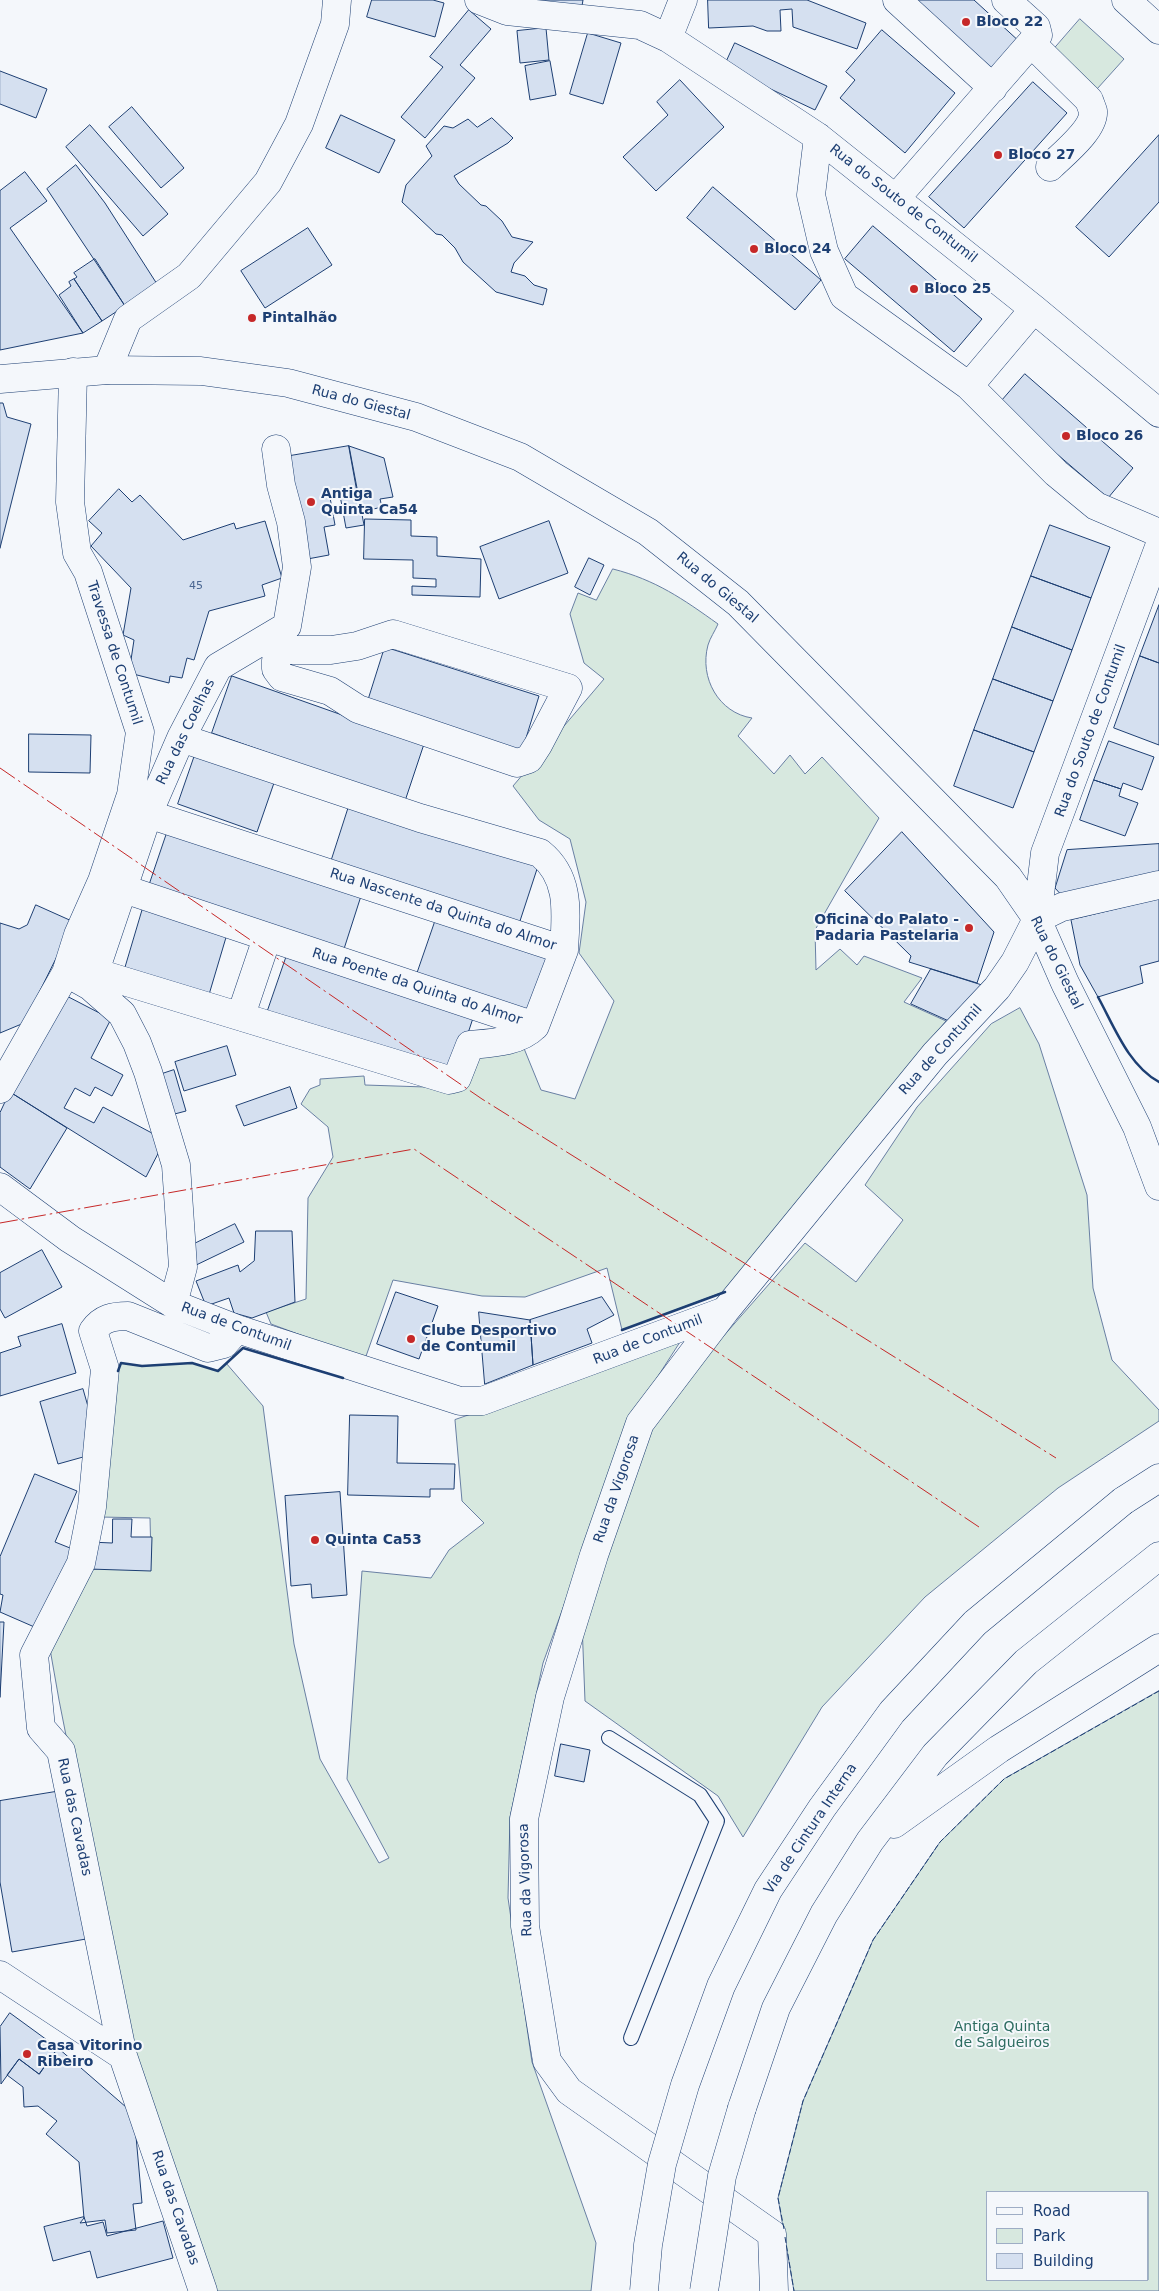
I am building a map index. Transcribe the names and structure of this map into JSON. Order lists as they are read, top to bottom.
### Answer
{
  "streets": {
    "main road": [
      "Rua do Souto de Contumil",
      "Rua do Giestal",
      "Travessa de Contumil",
      "Rua das Coelhas",
      "Rua Nascente da Quinta do Almor",
      "Rua Poente da Quinta do Almor",
      "Rua de Contumil",
      "Rua da Vigorosa",
      "Rua das Cavadas",
      "Via de Cintura Interna"
    ]
  },
  "crossings": [
    ["Rua do Souto de Contumil", "Rua do Giestal"],
    ["Rua do Souto de Contumil", "Rua de Contumil"],
    ["Rua do Giestal", "Travessa de Contumil"],
    ["Rua do Giestal", "Rua de Contumil"],
    ["Rua das Coelhas", "Rua Nascente da Quinta do Almor"],
    ["Rua das Coelhas", "Rua Poente da Quinta do Almor"],
    ["Rua de Contumil", "Rua da Vigorosa"],
    ["Rua de Contumil", "Rua das Cavadas"]
  ],
  "parks": ["Antiga Quinta de Salgueiros"],
  "places": [
    "Bloco 22",
    "Bloco 27",
    "Bloco 24",
    "Bloco 25",
    "Pintalhão",
    "Bloco 26",
    "Antiga Quinta Ca54",
    "Oficina do Palato - Padaria Pastelaria",
    "Clube Desportivo de Contumil",
    "Quinta Ca53",
    "Casa Vitorino Ribeiro"
  ],
  "house_numbers": ["45"],
  "legend": ["Road", "Park", "Building"]
}
